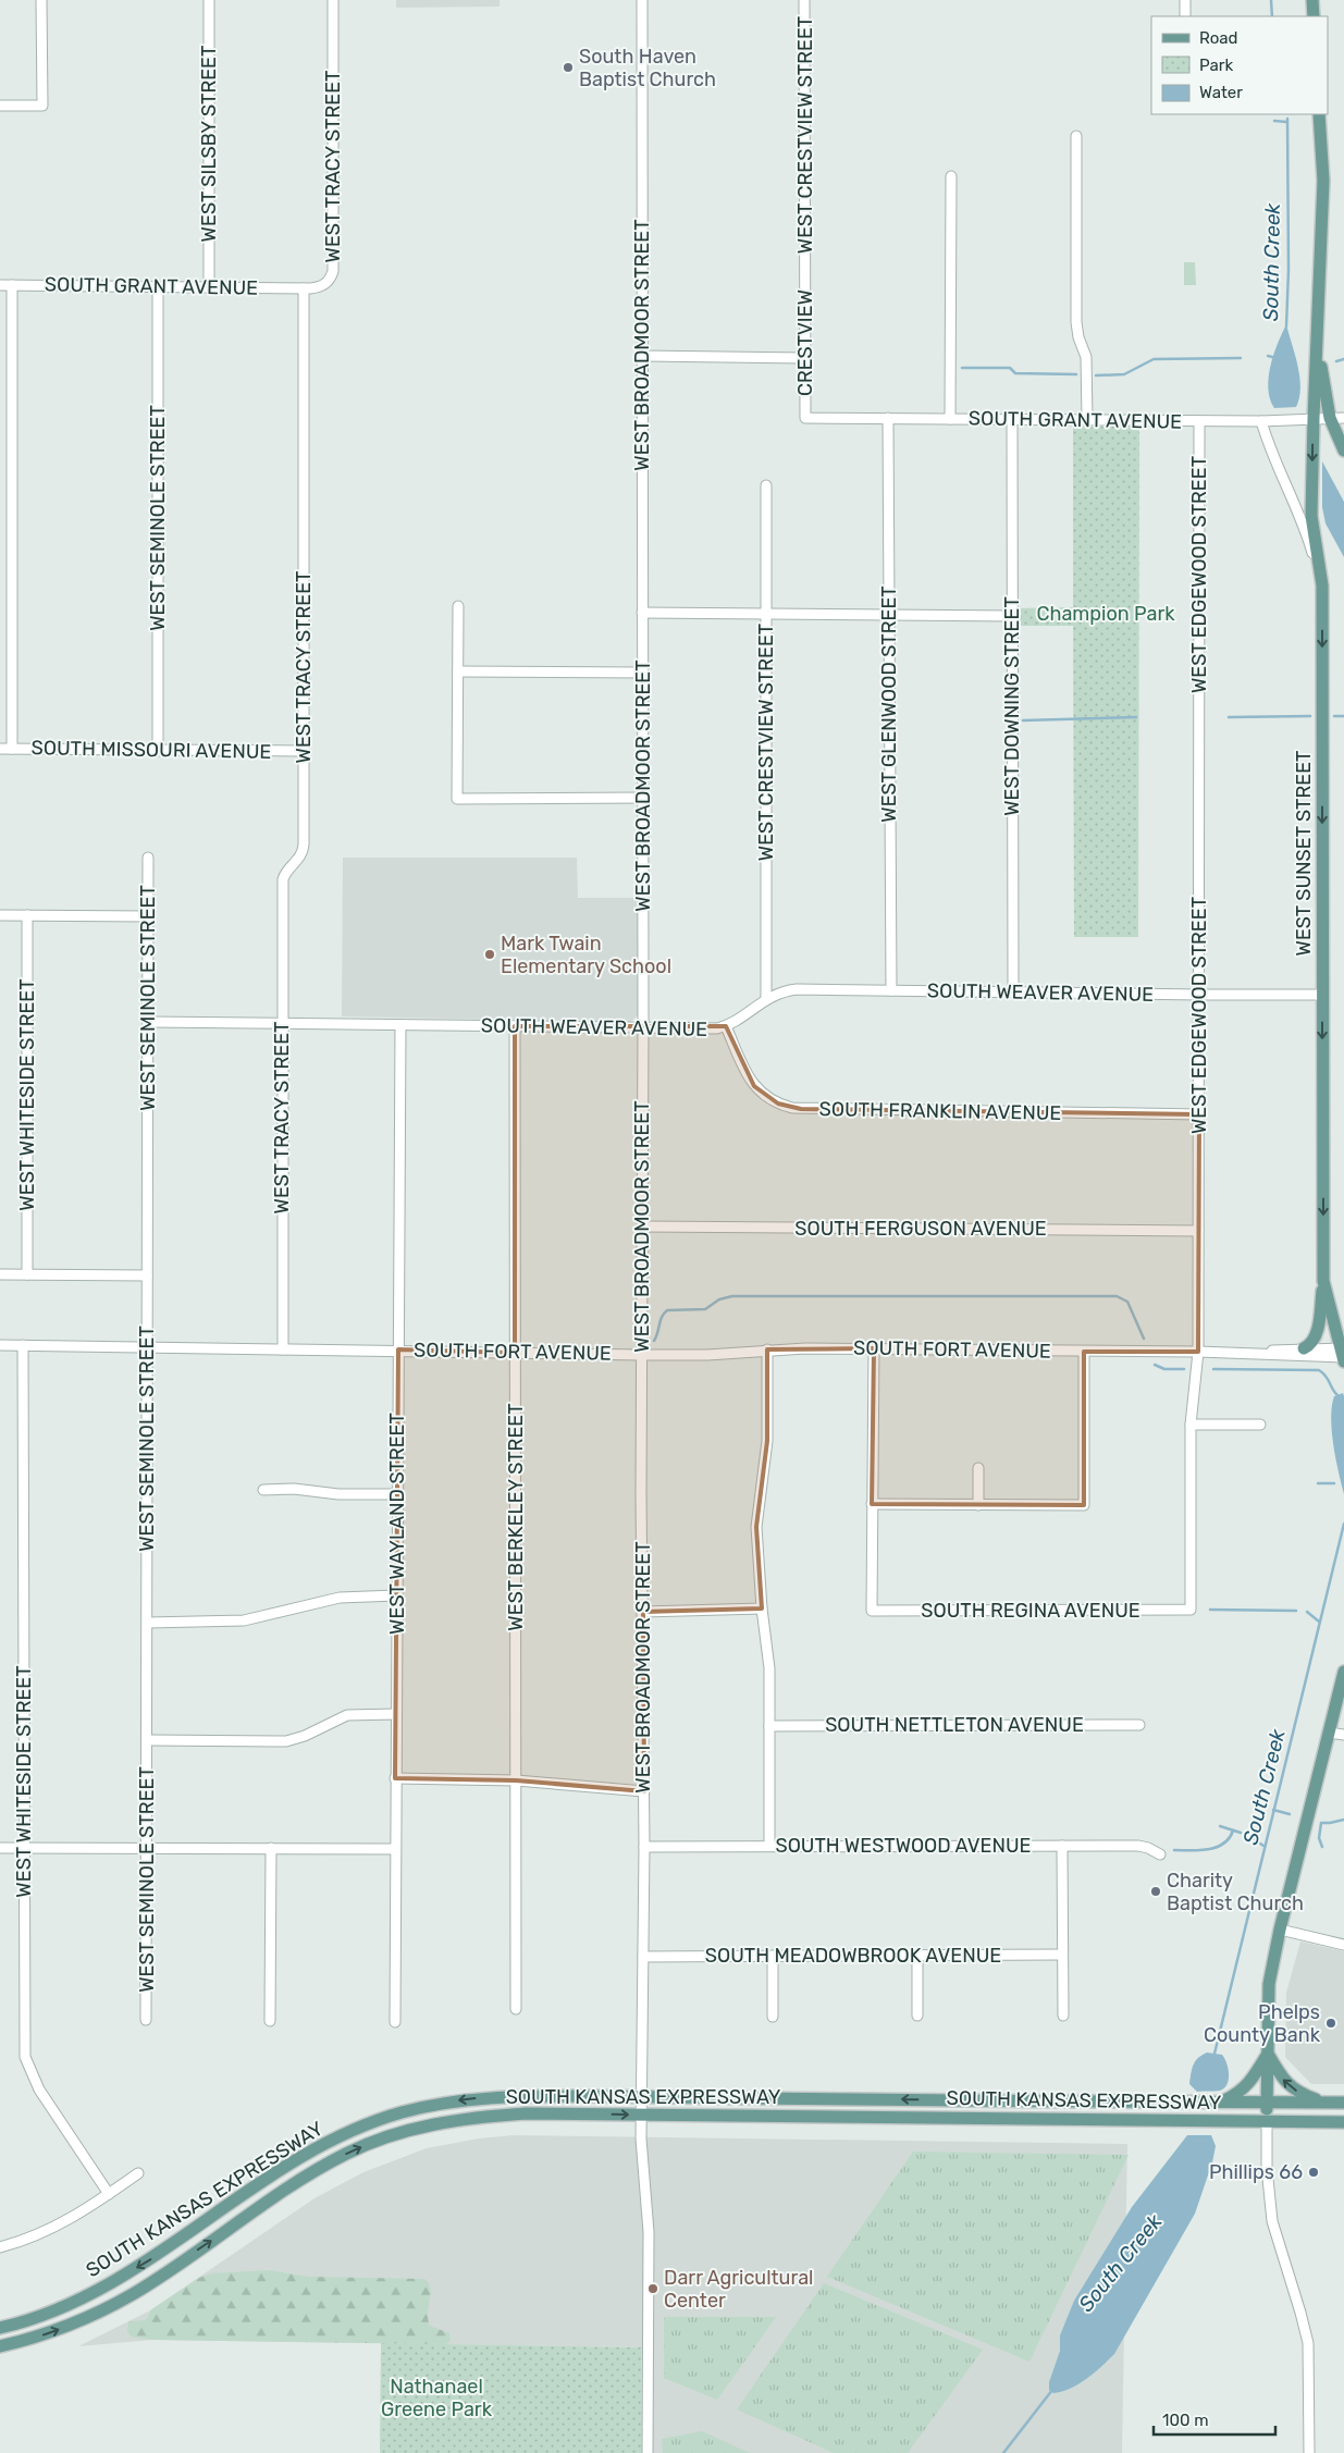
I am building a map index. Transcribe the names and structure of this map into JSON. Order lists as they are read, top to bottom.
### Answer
{
  "streets": {
    "main road": ["WEST SUNSET STREET", "SOUTH KANSAS EXPRESSWAY"],
    "street": [
      "WEST CRESTVIEW STREET",
      "WEST SILSBY STREET",
      "WEST TRACY STREET",
      "SOUTH GRANT AVENUE",
      "CRESTVIEW",
      "WEST BROADMOOR STREET",
      "WEST SEMINOLE STREET",
      "WEST EDGEWOOD STREET",
      "WEST GLENWOOD STREET",
      "WEST DOWNING STREET",
      "SOUTH MISSOURI AVENUE",
      "SOUTH WEAVER AVENUE",
      "WEST WHITESIDE STREET",
      "SOUTH FRANKLIN AVENUE",
      "SOUTH FERGUSON AVENUE",
      "SOUTH FORT AVENUE",
      "WEST BERKELEY STREET",
      "WEST WAYLAND STREET",
      "SOUTH REGINA AVENUE",
      "SOUTH NETTLETON AVENUE",
      "SOUTH WESTWOOD AVENUE",
      "SOUTH MEADOWBROOK AVENUE"
    ]
  },
  "crossings": [
    ["WEST CRESTVIEW STREET", "CRESTVIEW"],
    ["WEST CRESTVIEW STREET", "SOUTH WEAVER AVENUE"],
    ["WEST SILSBY STREET", "SOUTH GRANT AVENUE"],
    ["WEST TRACY STREET", "SOUTH GRANT AVENUE"],
    ["WEST TRACY STREET", "SOUTH MISSOURI AVENUE"],
    ["WEST TRACY STREET", "SOUTH WEAVER AVENUE"],
    ["WEST TRACY STREET", "SOUTH FORT AVENUE"],
    ["SOUTH GRANT AVENUE", "CRESTVIEW"],
    ["SOUTH GRANT AVENUE", "WEST SEMINOLE STREET"],
    ["SOUTH GRANT AVENUE", "WEST EDGEWOOD STREET"],
    ["SOUTH GRANT AVENUE", "WEST GLENWOOD STREET"],
    ["SOUTH GRANT AVENUE", "WEST DOWNING STREET"],
    ["SOUTH GRANT AVENUE", "WEST SUNSET STREET"],
    ["WEST BROADMOOR STREET", "SOUTH WEAVER AVENUE"],
    ["WEST BROADMOOR STREET", "SOUTH FERGUSON AVENUE"],
    ["WEST BROADMOOR STREET", "SOUTH FORT AVENUE"],
    ["WEST BROADMOOR STREET", "SOUTH WESTWOOD AVENUE"],
    ["WEST BROADMOOR STREET", "SOUTH MEADOWBROOK AVENUE"],
    ["WEST BROADMOOR STREET", "SOUTH KANSAS EXPRESSWAY"],
    ["WEST SEMINOLE STREET", "SOUTH MISSOURI AVENUE"],
    ["WEST SEMINOLE STREET", "SOUTH WEAVER AVENUE"],
    ["WEST SEMINOLE STREET", "SOUTH FORT AVENUE"],
    ["WEST EDGEWOOD STREET", "SOUTH WEAVER AVENUE"],
    ["WEST EDGEWOOD STREET", "SOUTH FRANKLIN AVENUE"],
    ["WEST EDGEWOOD STREET", "SOUTH FERGUSON AVENUE"],
    ["WEST EDGEWOOD STREET", "SOUTH FORT AVENUE"],
    ["WEST EDGEWOOD STREET", "SOUTH REGINA AVENUE"],
    ["WEST GLENWOOD STREET", "SOUTH WEAVER AVENUE"],
    ["WEST DOWNING STREET", "SOUTH WEAVER AVENUE"],
    ["WEST SUNSET STREET", "SOUTH WEAVER AVENUE"],
    ["WEST SUNSET STREET", "SOUTH FORT AVENUE"],
    ["SOUTH WEAVER AVENUE", "SOUTH FRANKLIN AVENUE"],
    ["SOUTH WEAVER AVENUE", "WEST BERKELEY STREET"],
    ["SOUTH WEAVER AVENUE", "WEST WAYLAND STREET"],
    ["WEST WHITESIDE STREET", "SOUTH FORT AVENUE"],
    ["SOUTH FORT AVENUE", "WEST BERKELEY STREET"],
    ["SOUTH FORT AVENUE", "WEST WAYLAND STREET"]
  ],
  "one_way": ["WEST SUNSET STREET"],
  "water": ["South Creek"],
  "parks": ["Champion Park", "Nathanael Greene Park"],
  "places": [
    "South Haven Baptist Church",
    "Mark Twain Elementary School",
    "Charity Baptist Church",
    "Phelps County Bank",
    "Phillips 66",
    "Darr Agricultural Center"
  ],
  "legend": ["Road", "Park", "Water"],
  "scale_bar": "100 m"
}
